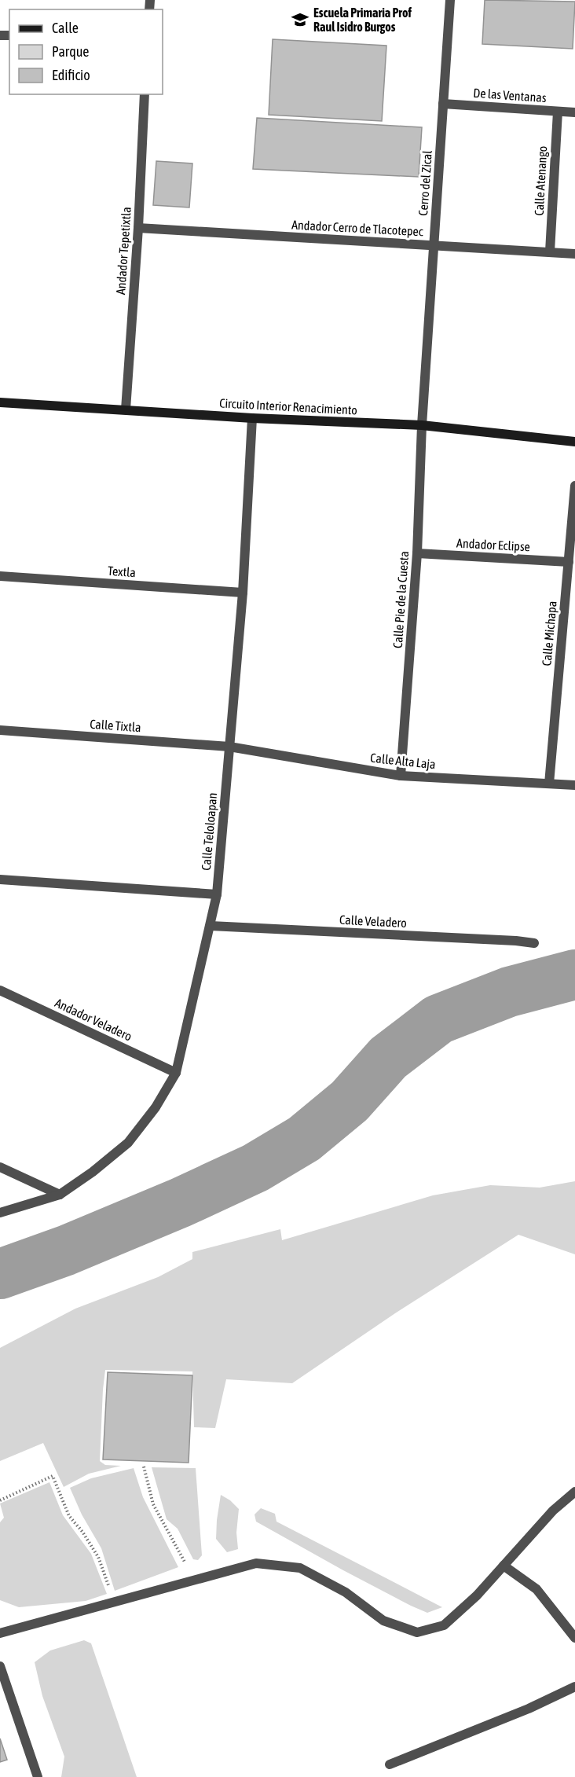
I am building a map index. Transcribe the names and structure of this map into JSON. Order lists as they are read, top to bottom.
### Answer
{
  "streets": {
    "main road": ["Circuito Interior Renacimiento"],
    "street": [
      "De las Ventanas",
      "Calle Atenango",
      "Cerro del Zical",
      "Andador Cerro de Tlacotepec",
      "Andador Tepetixtla",
      "Andador Eclipse",
      "Textla",
      "Calle Pie de la Cuesta",
      "Calle Michapa",
      "Calle Tixtla",
      "Calle Alta Laja",
      "Calle Teloloapan",
      "Calle Veladero",
      "Andador Veladero"
    ]
  },
  "crossings": [
    ["De las Ventanas", "Calle Atenango"],
    ["De las Ventanas", "Cerro del Zical"],
    ["Calle Atenango", "Andador Cerro de Tlacotepec"],
    ["Cerro del Zical", "Andador Cerro de Tlacotepec"],
    ["Cerro del Zical", "Circuito Interior Renacimiento"],
    ["Cerro del Zical", "Calle Pie de la Cuesta"],
    ["Andador Cerro de Tlacotepec", "Andador Tepetixtla"],
    ["Andador Tepetixtla", "Circuito Interior Renacimiento"],
    ["Circuito Interior Renacimiento", "Calle Pie de la Cuesta"],
    ["Circuito Interior Renacimiento", "Calle Teloloapan"],
    ["Andador Eclipse", "Calle Pie de la Cuesta"],
    ["Andador Eclipse", "Calle Michapa"],
    ["Textla", "Calle Teloloapan"],
    ["Calle Pie de la Cuesta", "Calle Alta Laja"],
    ["Calle Michapa", "Calle Alta Laja"],
    ["Calle Tixtla", "Calle Alta Laja"],
    ["Calle Tixtla", "Calle Teloloapan"],
    ["Calle Alta Laja", "Calle Teloloapan"],
    ["Calle Teloloapan", "Calle Veladero"],
    ["Calle Teloloapan", "Andador Veladero"]
  ],
  "places": {
    "school or university": ["Escuela Primaria Prof Raul Isidro Burgos"]
  },
  "legend": ["Calle", "Parque", "Edificio"]
}
